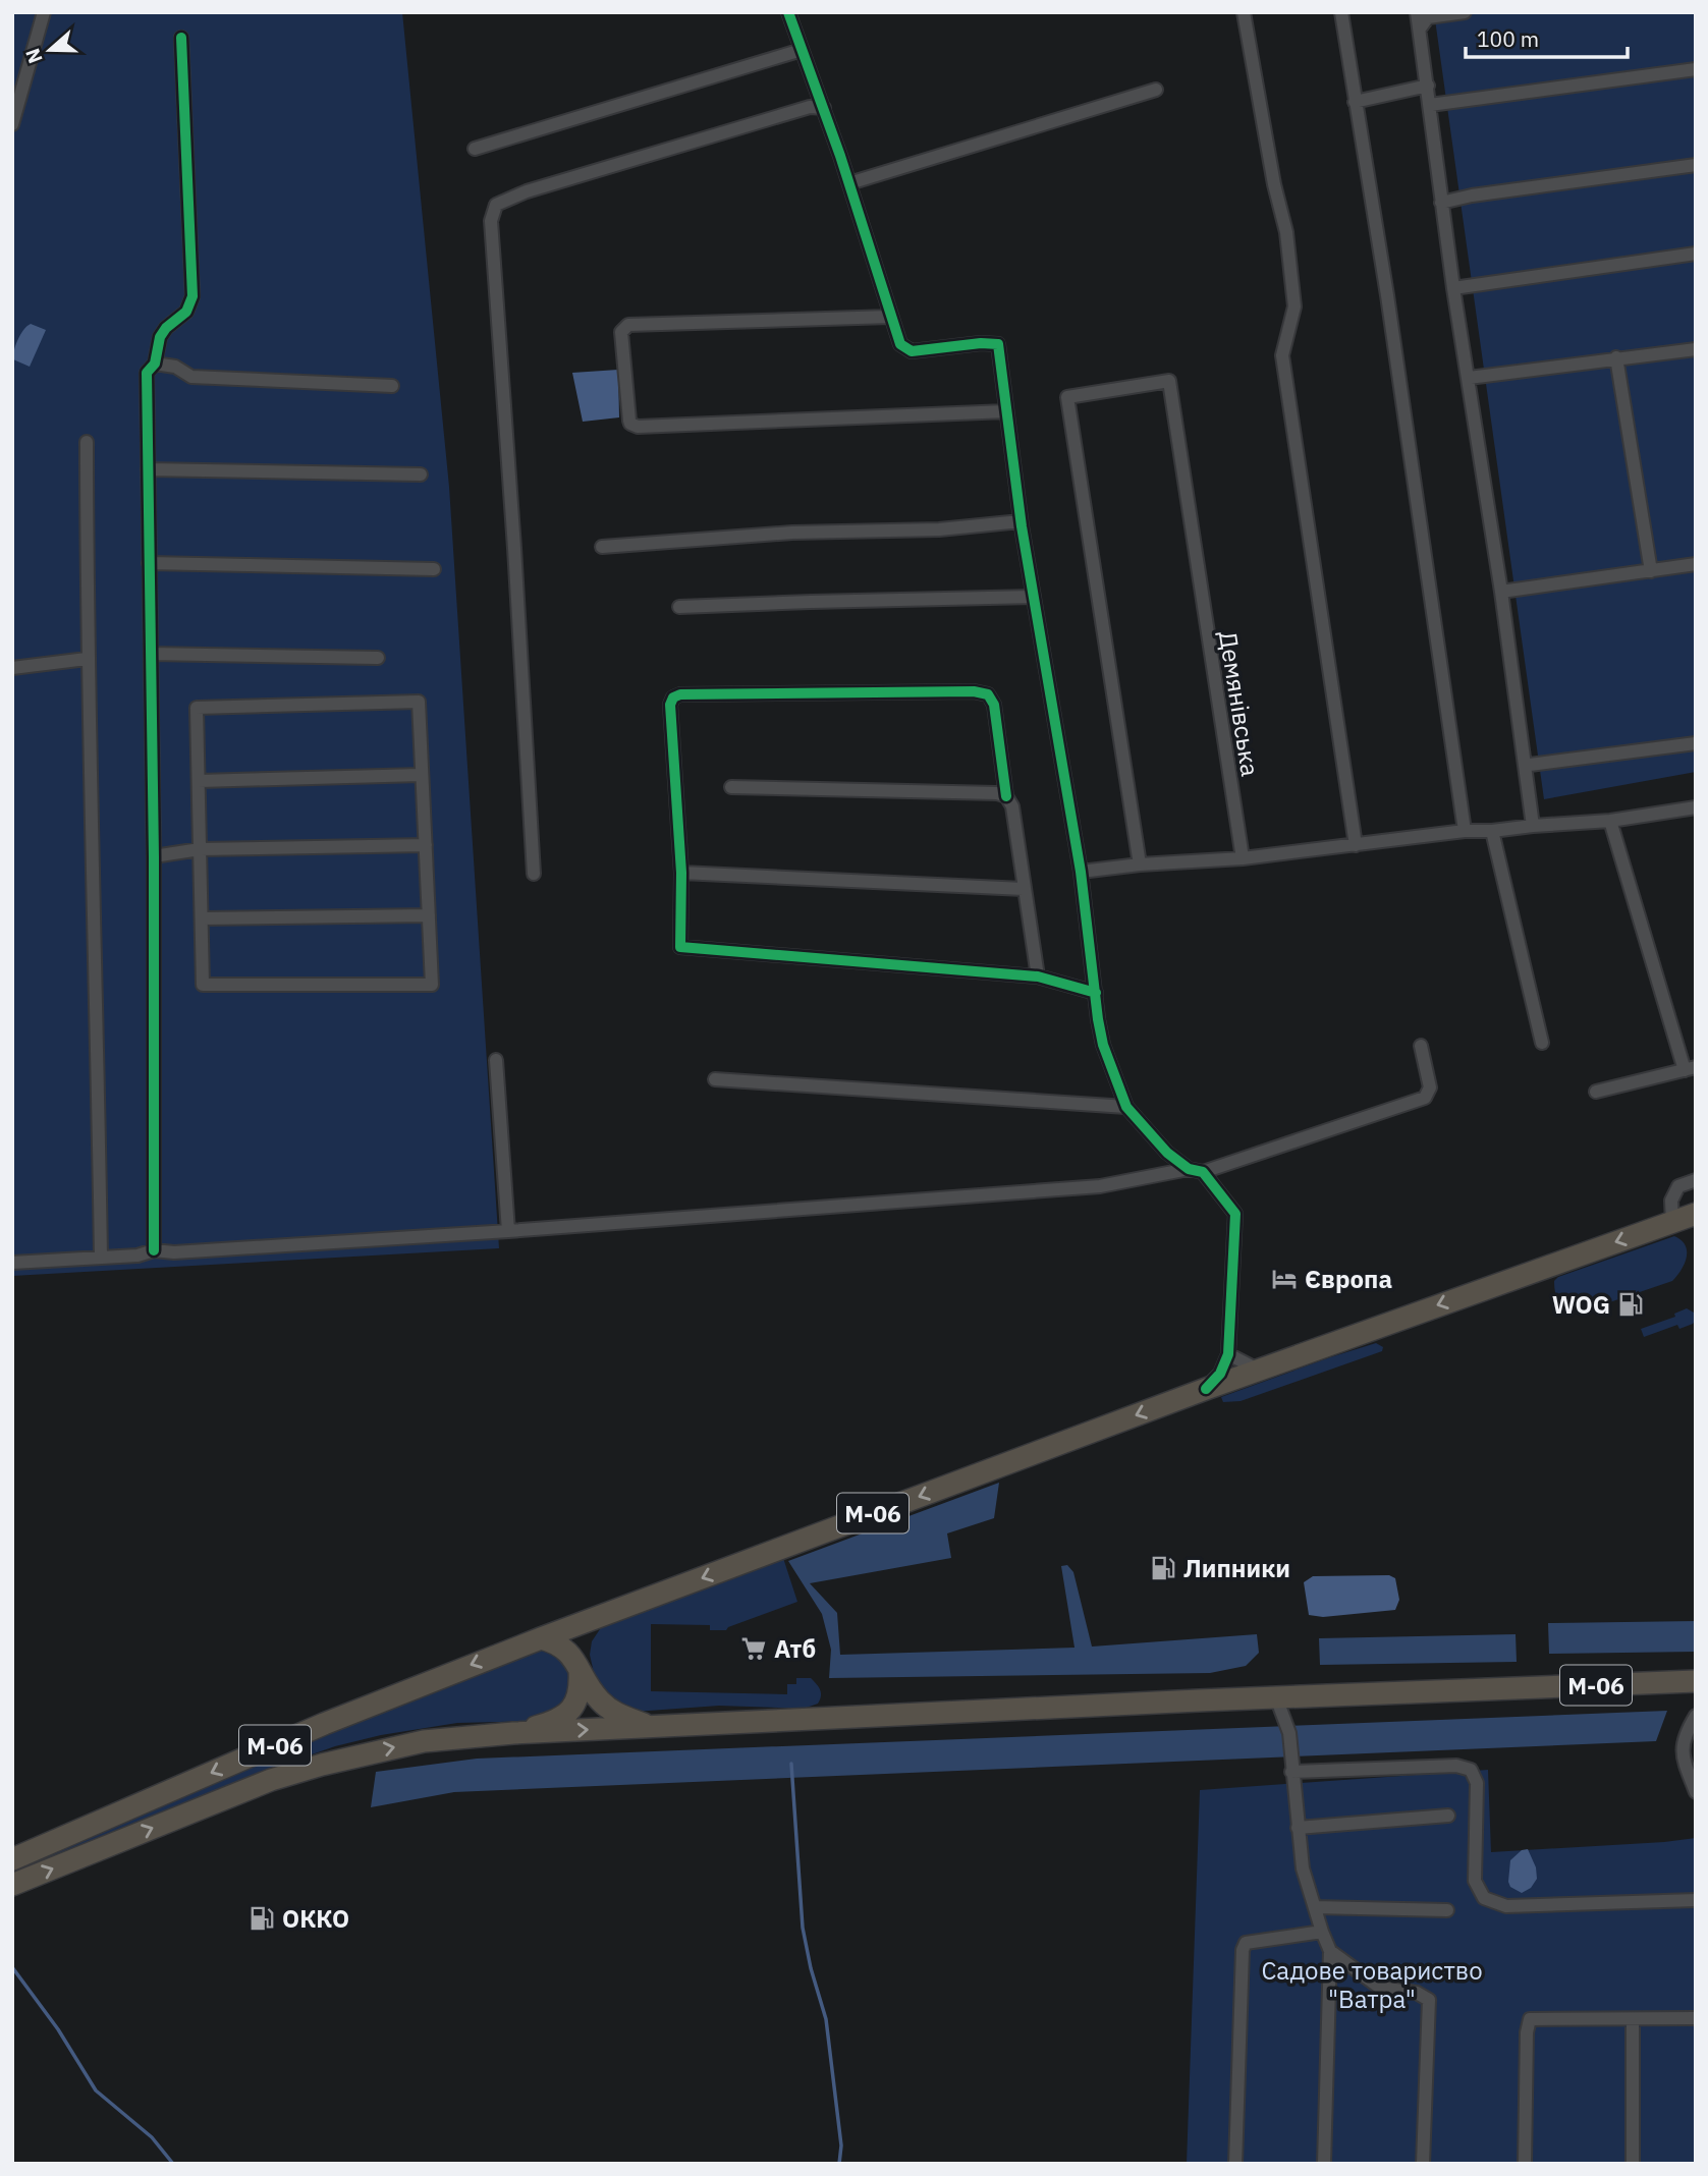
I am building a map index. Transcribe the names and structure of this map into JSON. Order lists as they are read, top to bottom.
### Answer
{
  "streets": {
    "highway": ["М-06"],
    "street": ["Демянівська"]
  },
  "parks": ["Садове товариство \"Ватра\""],
  "places": {
    "hotel": ["Європа"],
    "fuel station": ["WOG", "Липники", "ОККО"],
    "supermarket": ["Атб"]
  },
  "scale_bar": "100 m",
  "north": "left"
}
